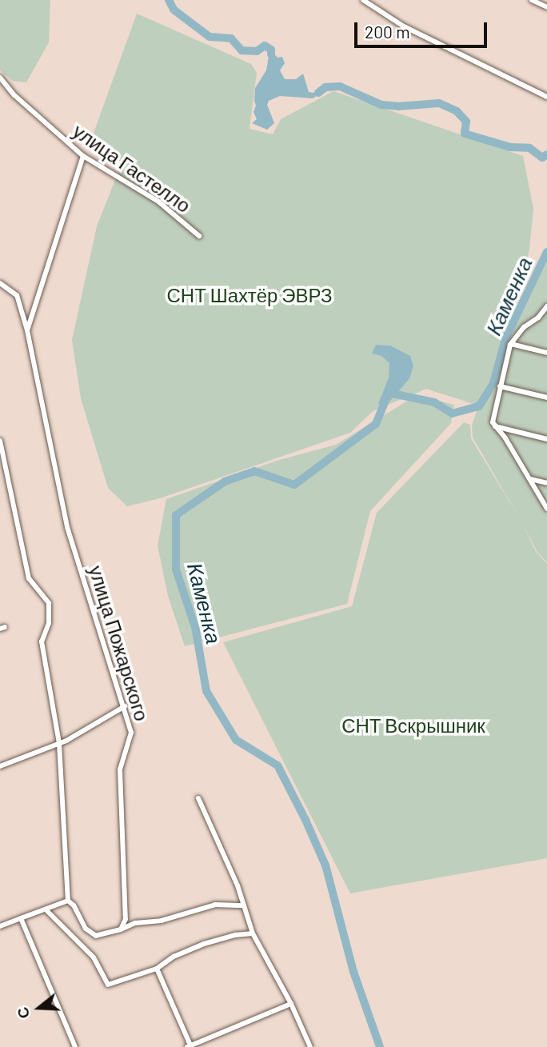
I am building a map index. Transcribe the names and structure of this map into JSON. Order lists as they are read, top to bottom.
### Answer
{
  "streets": {
    "street": ["улица Гастелло", "улица Пожарского"]
  },
  "crossings": [
    ["улица Гастелло", "улица Пожарского"]
  ],
  "water": ["Каменка"],
  "parks": ["СНТ Шахтёр ЭВРЗ", "СНТ Вскрышник"],
  "scale_bar": "200 m",
  "north": "left"
}
